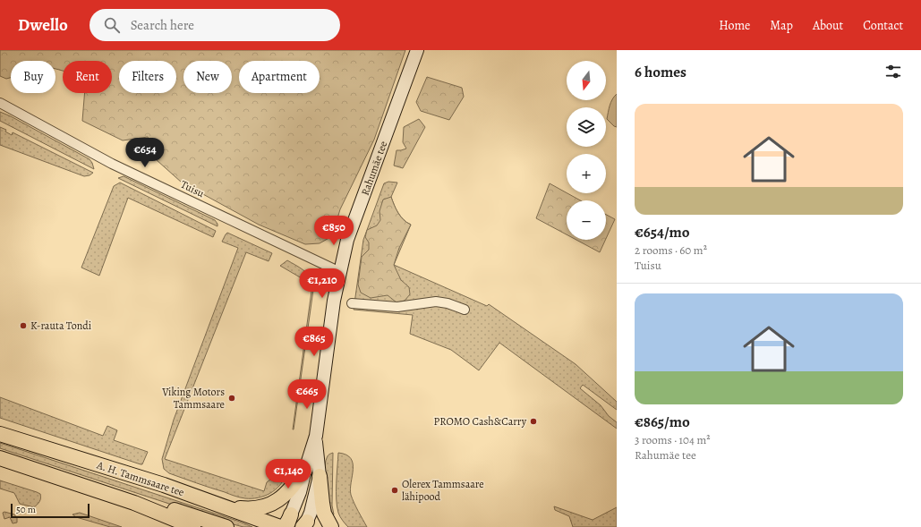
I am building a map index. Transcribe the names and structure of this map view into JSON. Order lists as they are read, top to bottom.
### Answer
{
  "streets": {
    "main road": ["A. H. Tammsaare tee"],
    "street": ["Rahumäe tee", "Tuisu"]
  },
  "crossings": [
    ["Rahumäe tee", "Tuisu"]
  ],
  "places": [
    "K-rauta Tondi",
    "Viking Motors Tammsaare",
    "PROMO Cash&Carry",
    "Olerex Tammsaare lähipood"
  ],
  "scale_bar": "50 m",
  "north": "bottom",
  "page": {
    "header": "Dwello",
    "search": "Search here",
    "nav": [
      "Home",
      "Map",
      "About",
      "Contact"
    ],
    "heading": "6 homes",
    "map_buttons": ["+", "−"],
    "chip": [
      "Buy",
      "Rent",
      "Filters",
      "New",
      "Apartment"
    ],
    "list": [
      {
        "name": "€654/mo",
        "note": "2 rooms · 60 m² · Tuisu"
      },
      {
        "name": "€865/mo",
        "note": "3 rooms · 104 m² · Rahumäe tee"
      }
    ],
    "price": [
      "€654",
      "€850",
      "€1,210",
      "€865",
      "€665",
      "€1,140"
    ],
    "scale": "50 m"
  }
}
